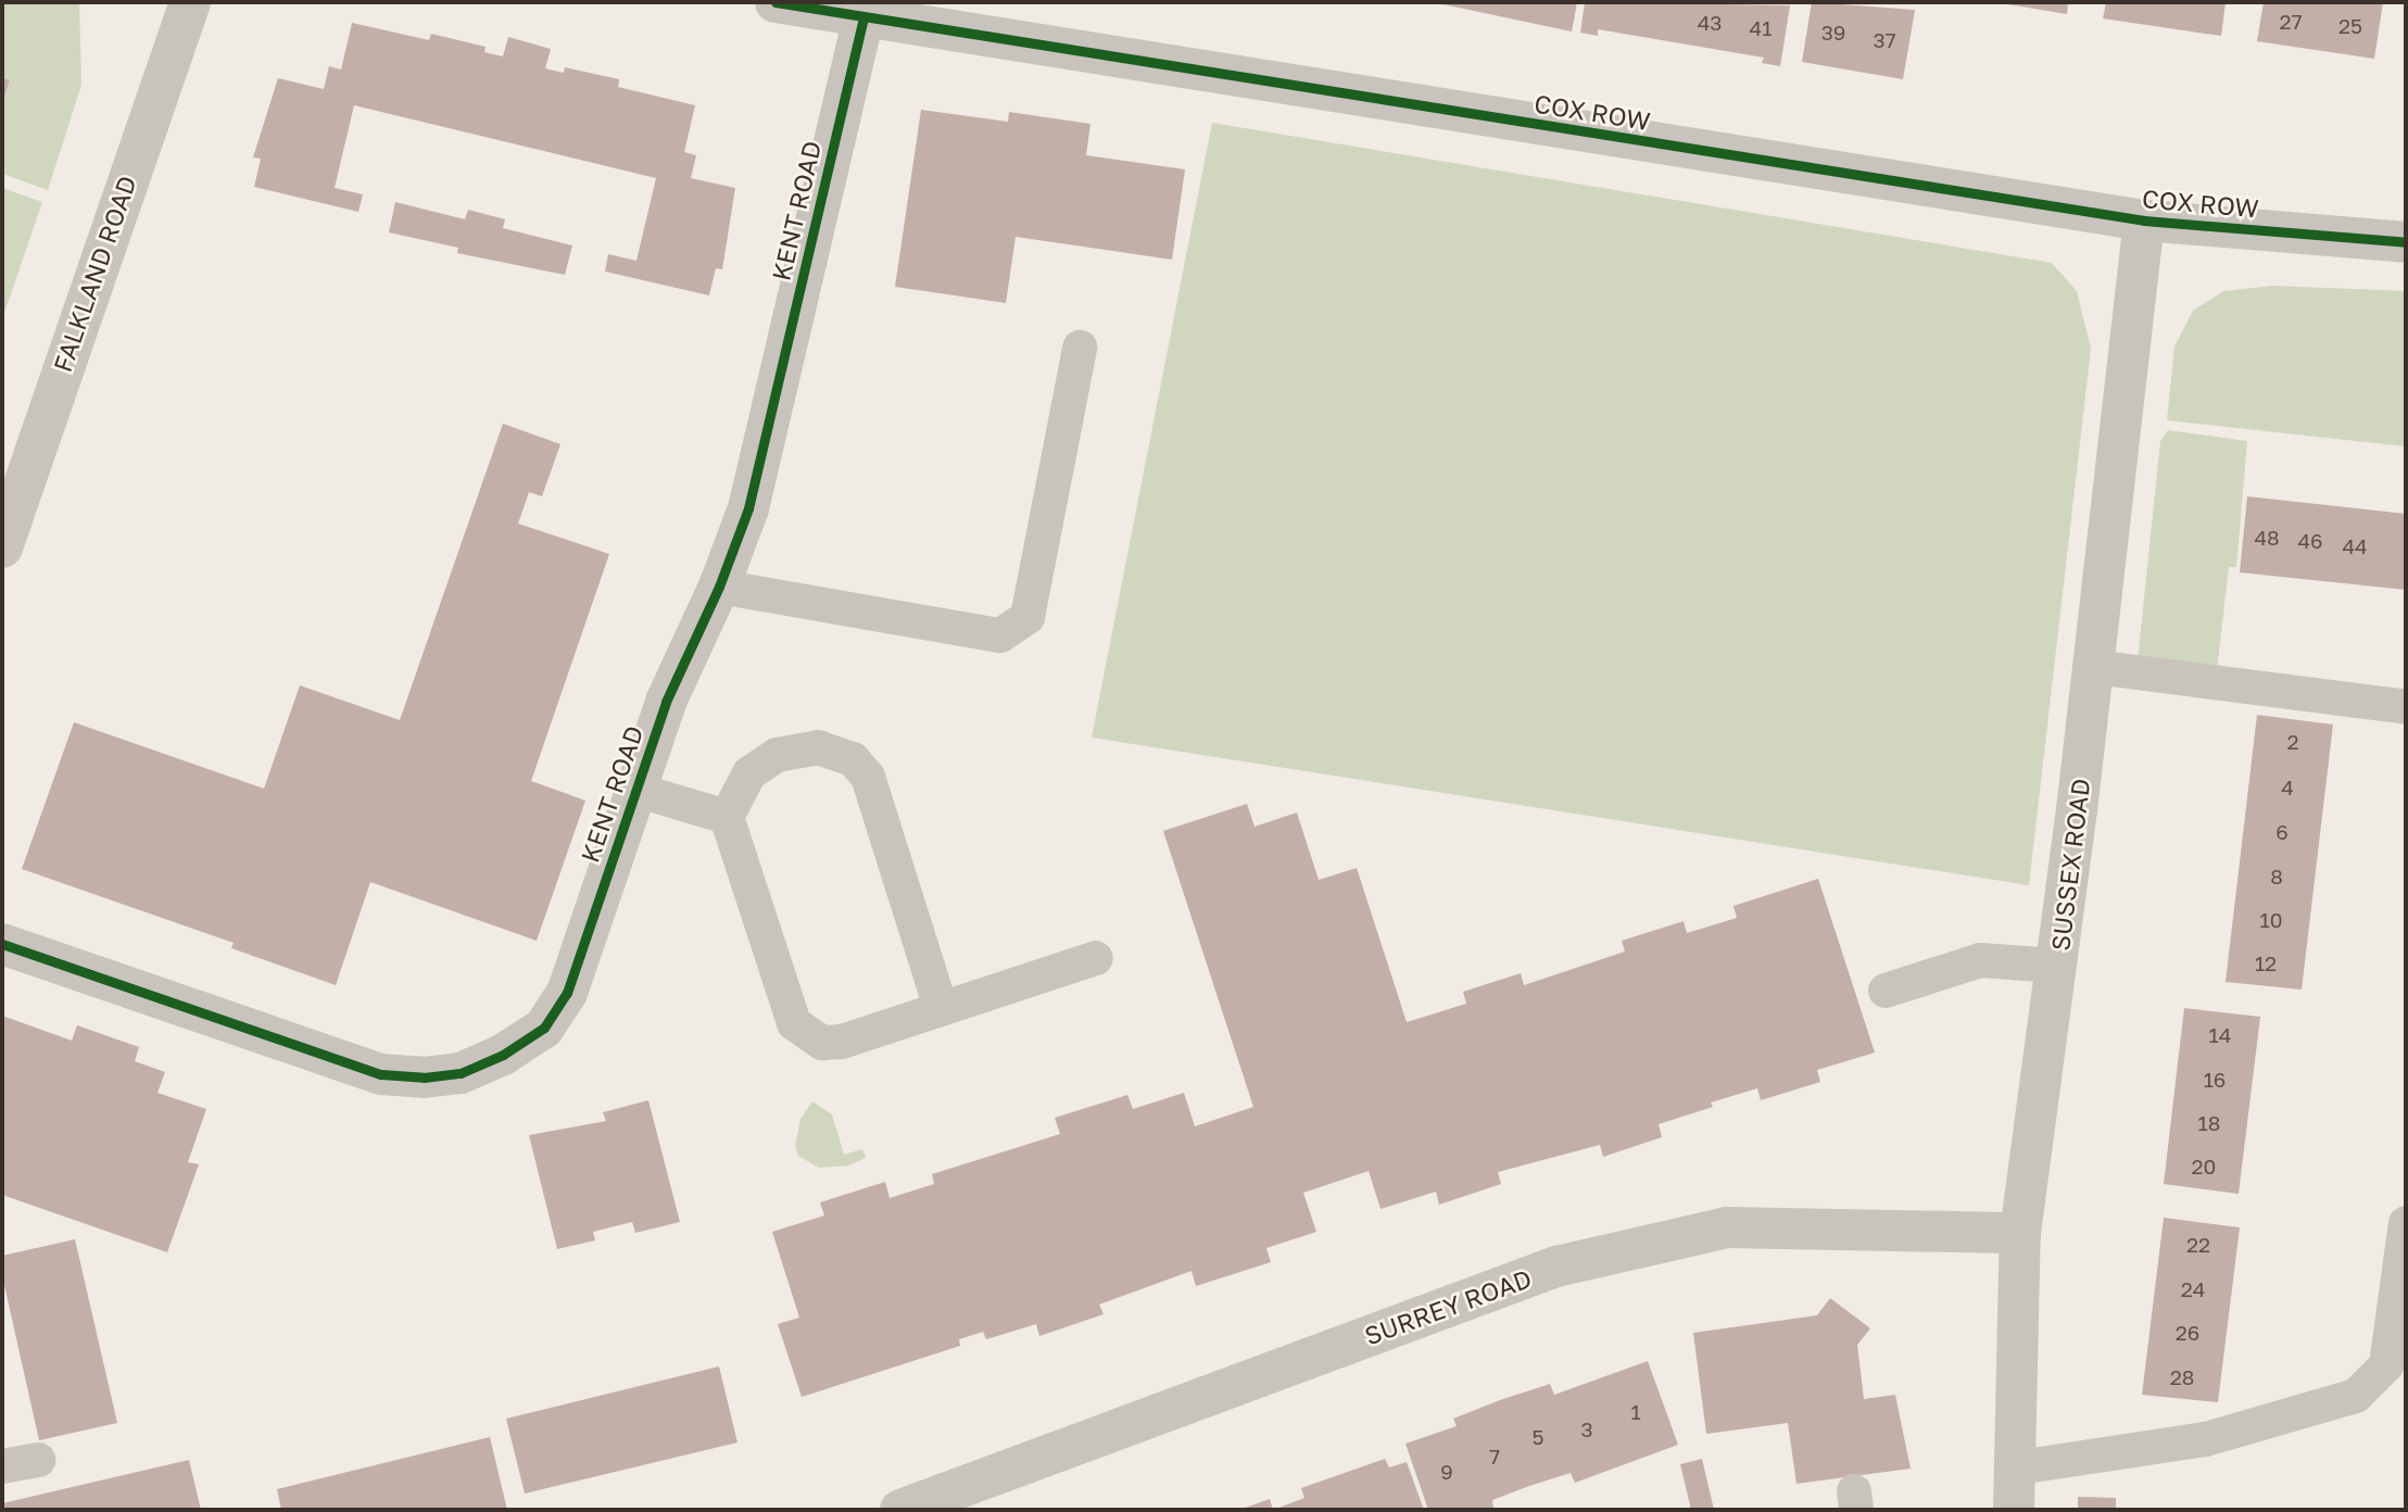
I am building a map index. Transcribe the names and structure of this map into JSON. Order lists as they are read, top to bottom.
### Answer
{
  "streets": {
    "street": [
      "COX ROW",
      "KENT ROAD",
      "FALKLAND ROAD",
      "SUSSEX ROAD",
      "SURREY ROAD"
    ]
  },
  "crossings": [
    ["COX ROW", "KENT ROAD"],
    ["COX ROW", "SUSSEX ROAD"],
    ["SUSSEX ROAD", "SURREY ROAD"]
  ],
  "house_numbers": [
    "27",
    "43",
    "25",
    "41",
    "39",
    "37",
    "48",
    "46",
    "44",
    "2",
    "4",
    "6",
    "8",
    "10",
    "12",
    "14",
    "16",
    "18",
    "20",
    "22",
    "24",
    "26",
    "28",
    "1",
    "3",
    "5",
    "7",
    "9"
  ]
}
